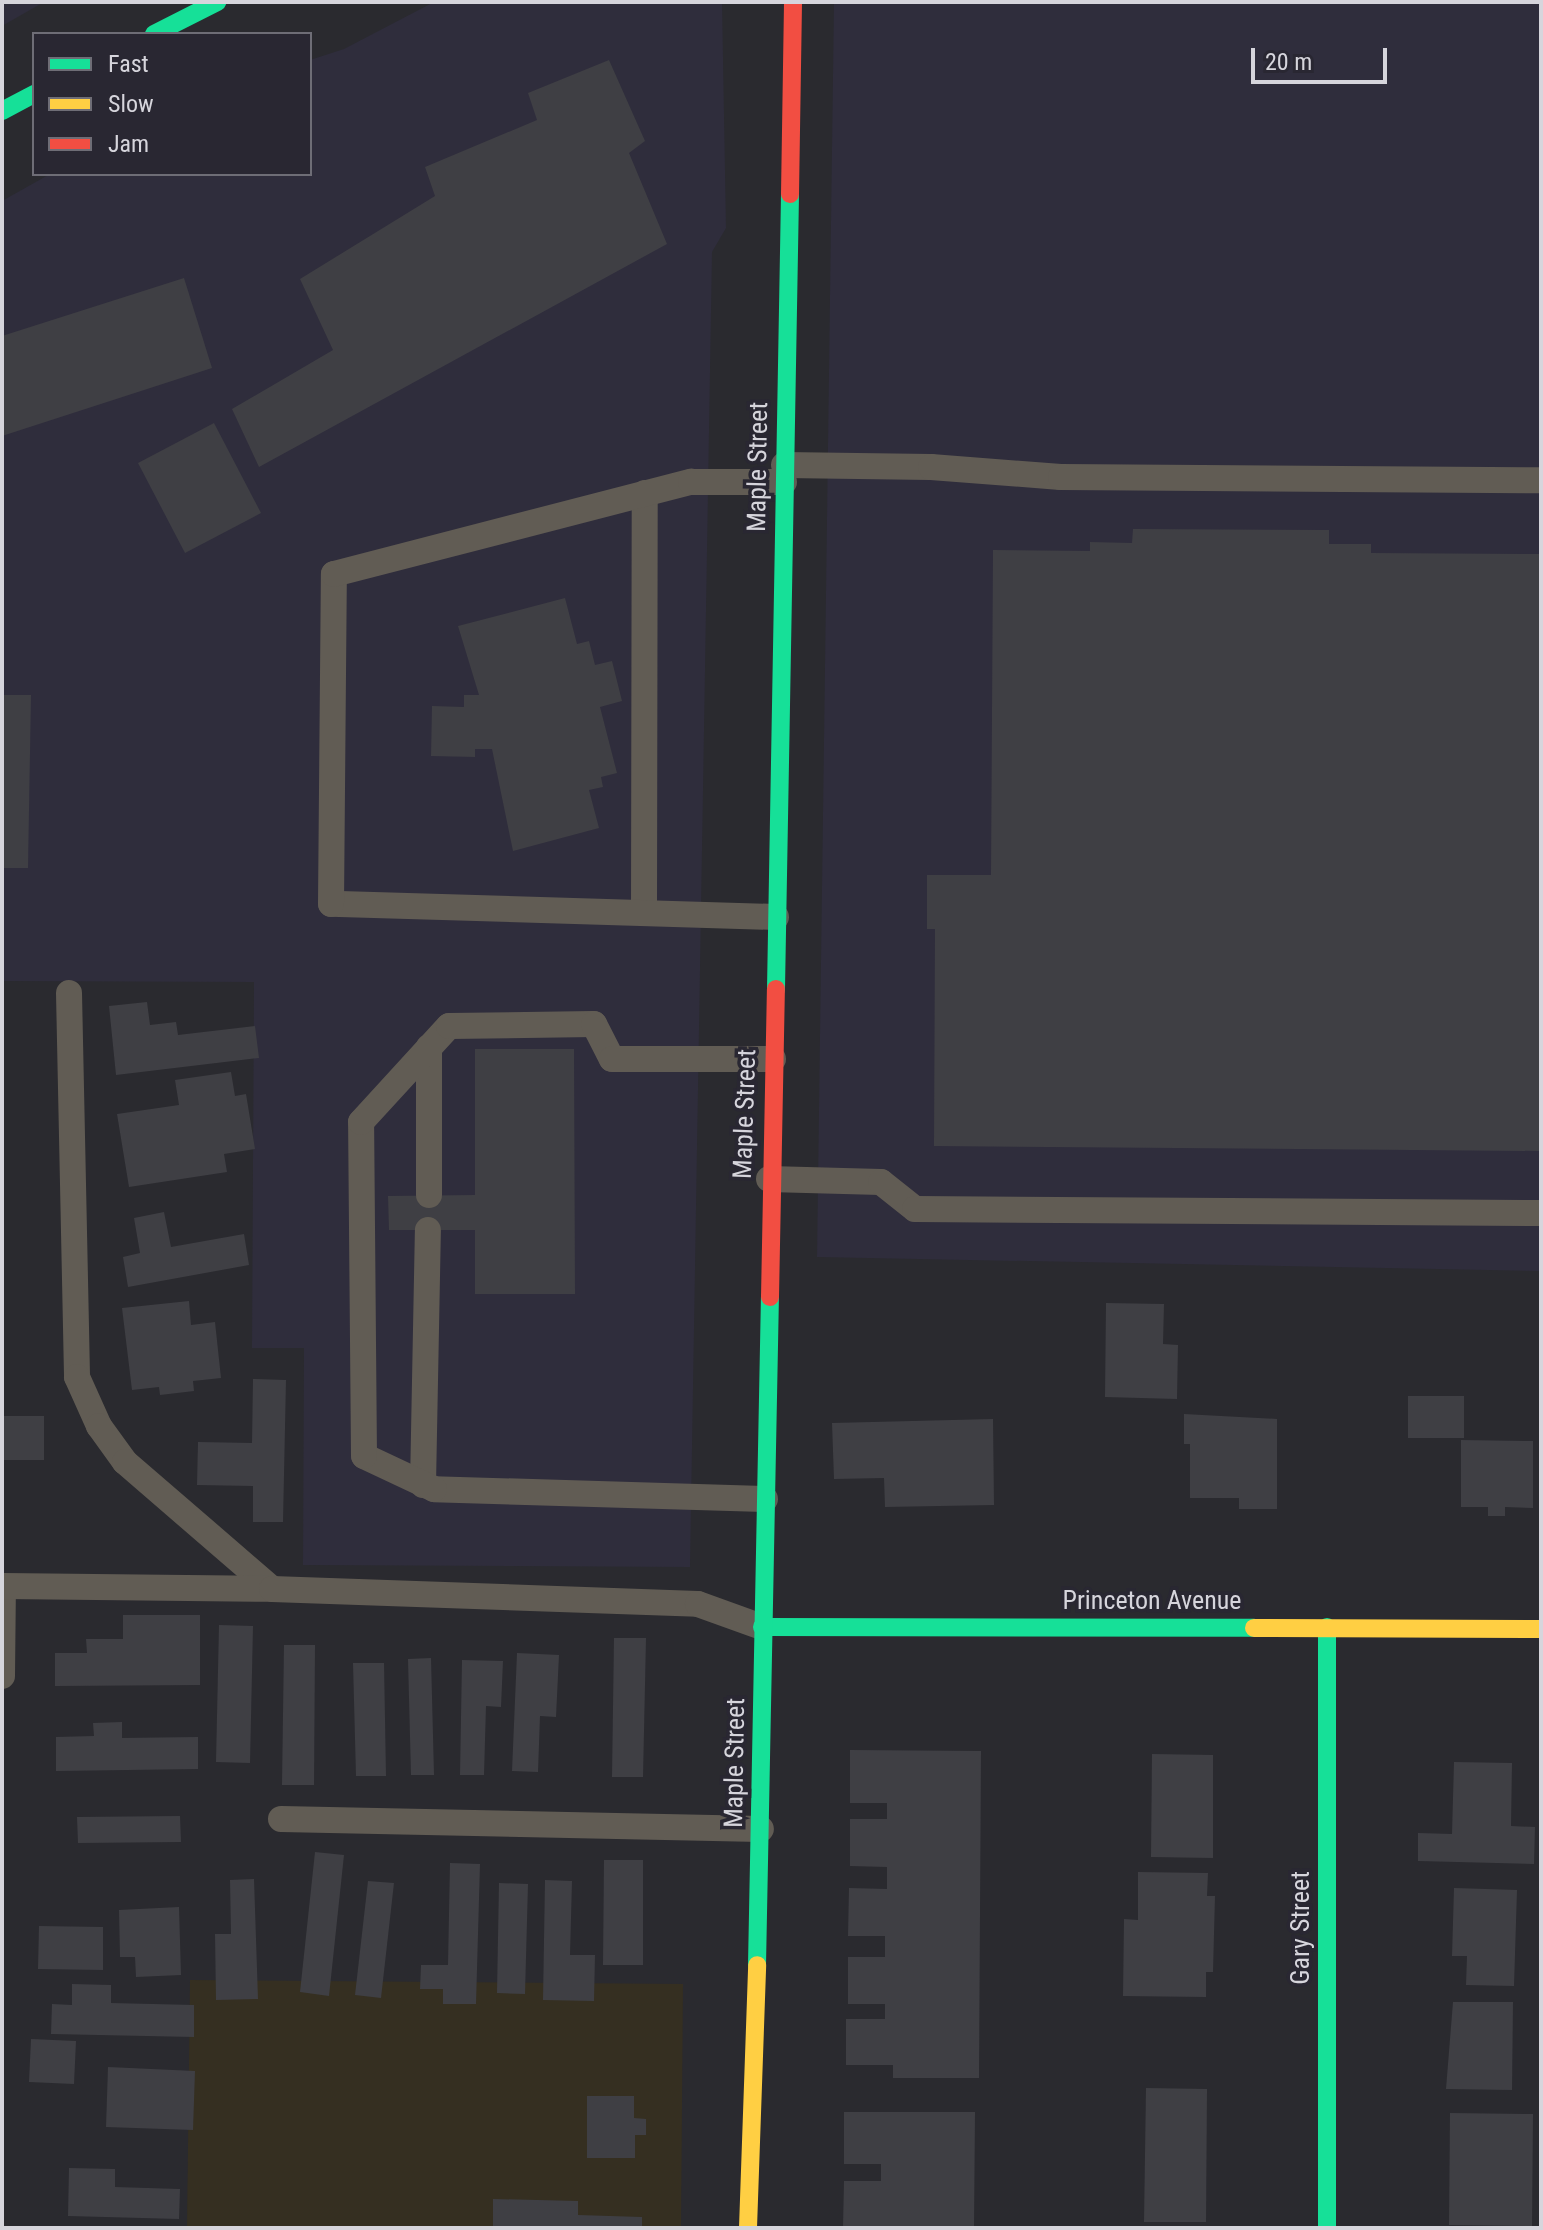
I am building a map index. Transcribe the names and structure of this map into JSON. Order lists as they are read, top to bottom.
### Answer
{
  "streets": {
    "street": ["Maple Street", "Princeton Avenue", "Gary Street"]
  },
  "crossings": [
    ["Maple Street", "Princeton Avenue"],
    ["Princeton Avenue", "Gary Street"]
  ],
  "legend": ["Fast", "Slow", "Jam"],
  "scale_bar": "20 m"
}
